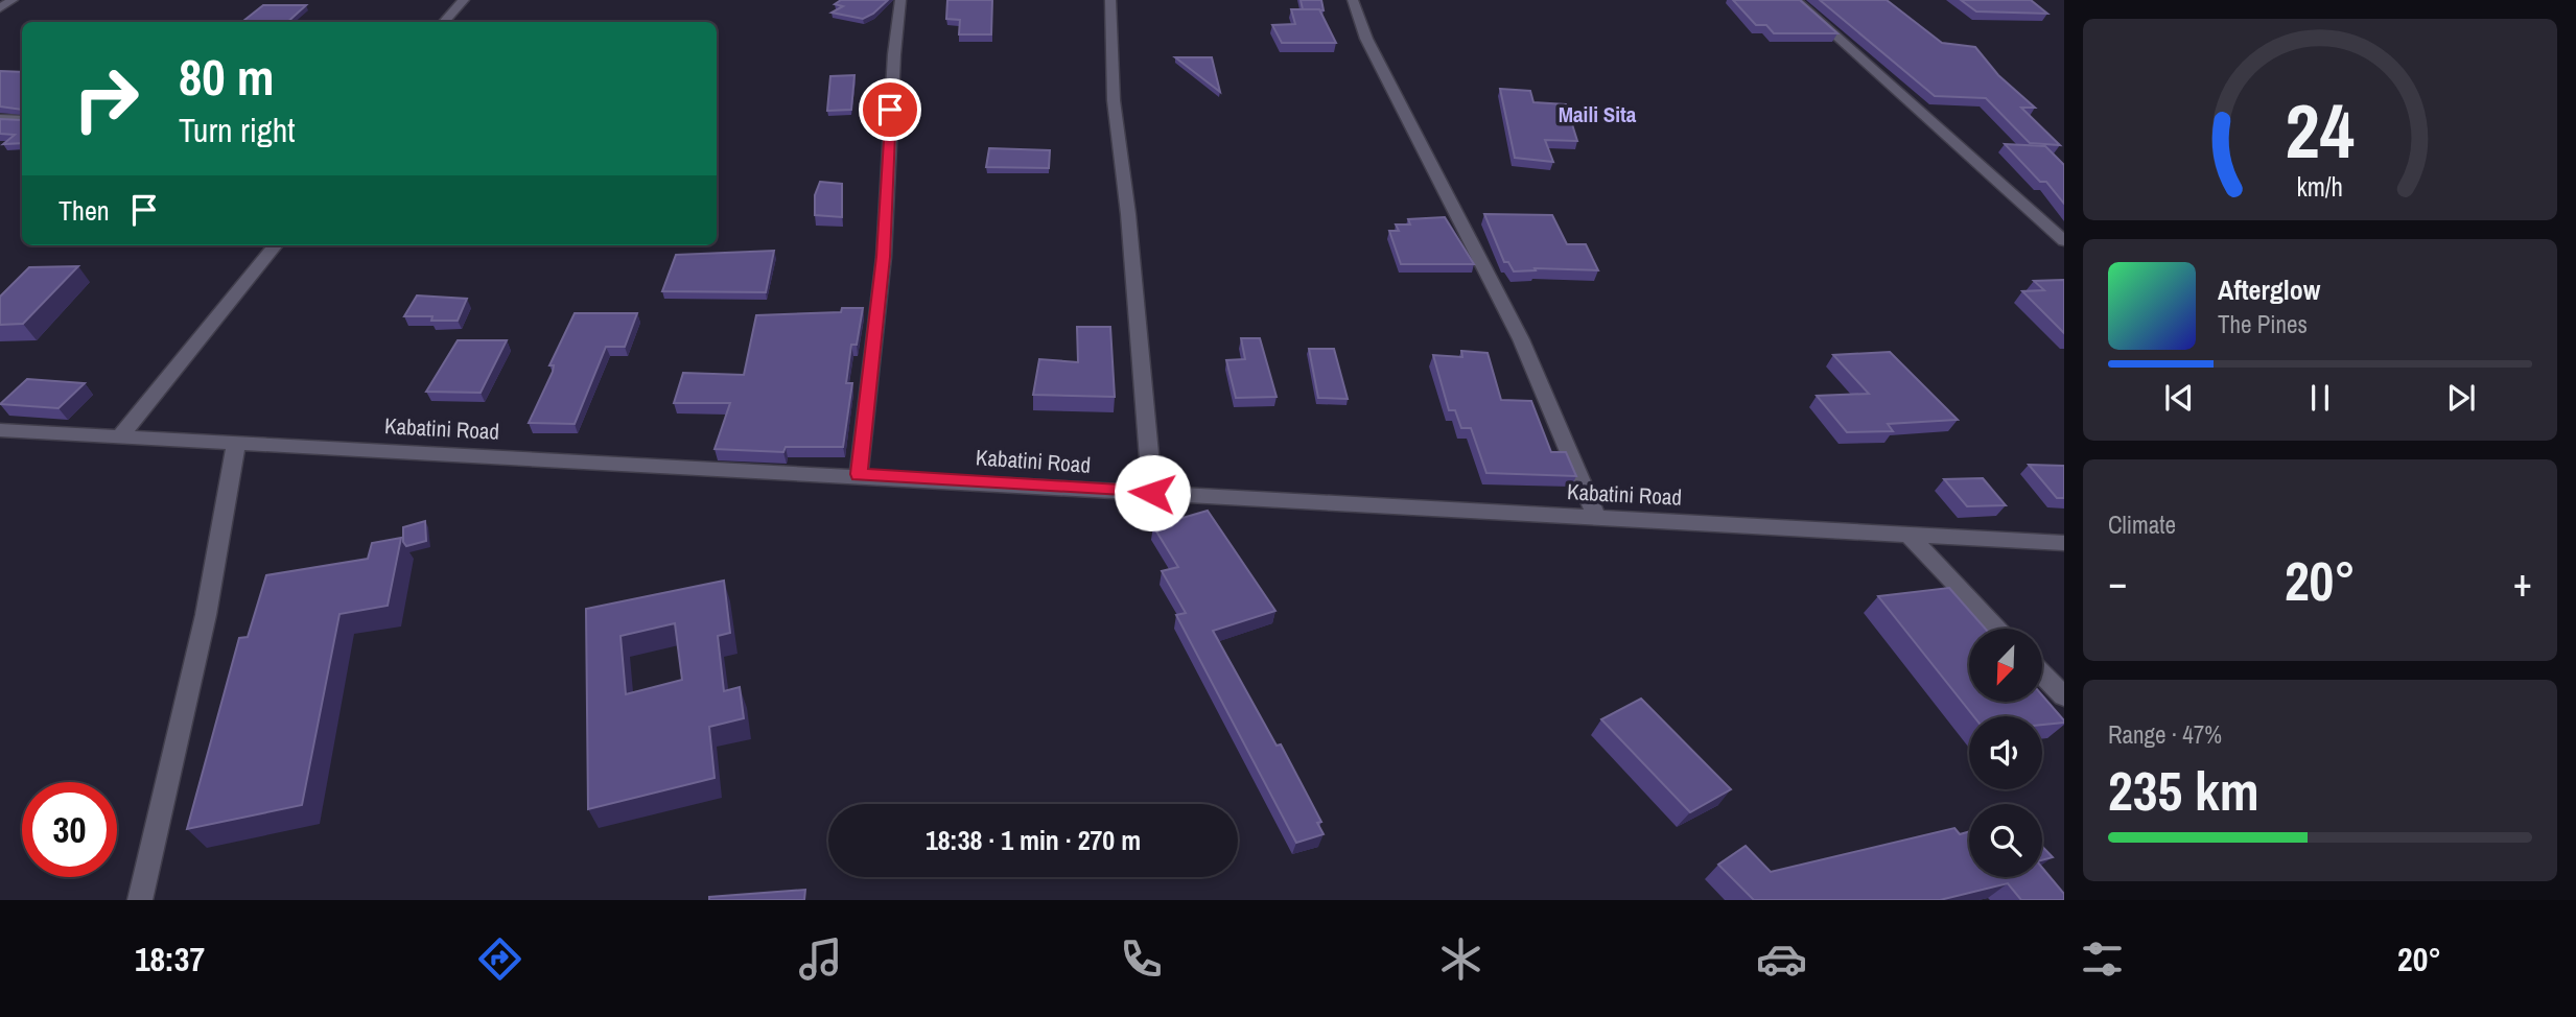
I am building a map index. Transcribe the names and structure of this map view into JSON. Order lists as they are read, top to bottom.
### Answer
{
  "streets": {
    "street": ["Kabatini Road"]
  },
  "districts": ["Maili Sita"],
  "north": "bottom left",
  "page": {
    "turn": ["80 m", "Turn right"],
    "then": "Then",
    "song": ["Afterglow", "The Pines"],
    "tile": [
      "Climate",
      ["Range · 47%", "235 km"]
    ],
    "heat": ["−", "20°", "+"],
    "limit": "30",
    "trip": "18:38 · 1 min · 270 m",
    "tabs": ["18:37", "20°"],
    "gauge": ["24", "km/h"]
  }
}
